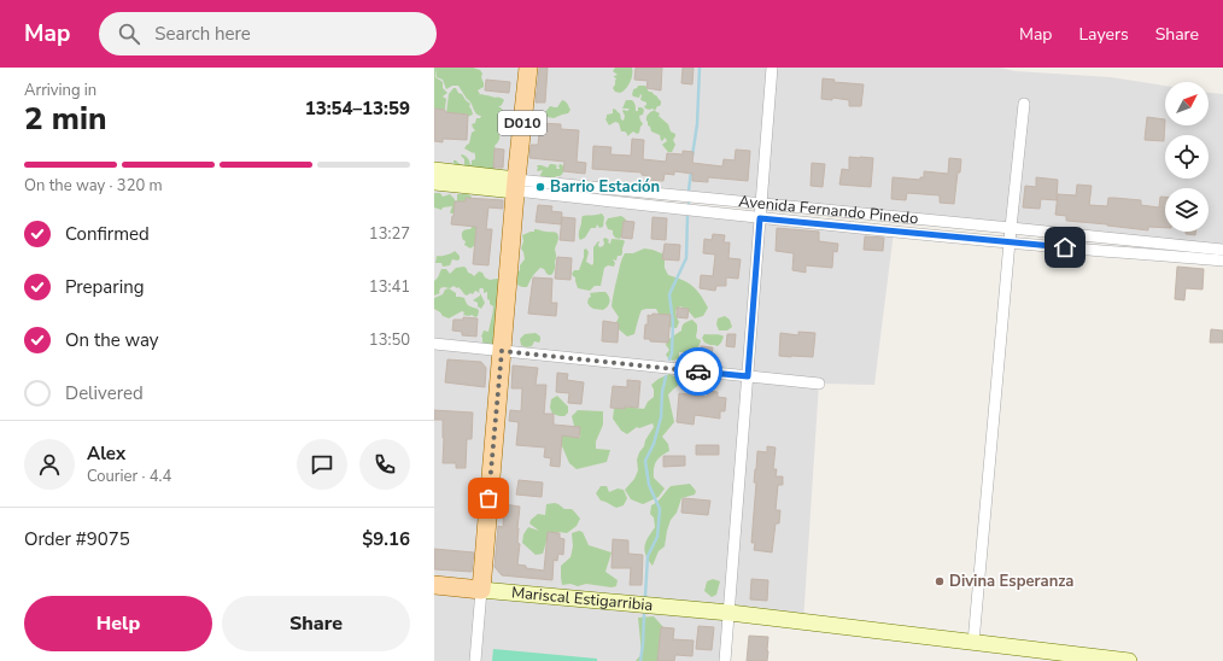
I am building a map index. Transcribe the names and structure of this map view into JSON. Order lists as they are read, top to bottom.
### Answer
{
  "streets": {
    "main road": ["D010", "Mariscal Estigarribia"],
    "street": ["Avenida Fernando Pinedo"]
  },
  "crossings": [
    ["D010", "Avenida Fernando Pinedo"],
    ["D010", "Mariscal Estigarribia"]
  ],
  "places": ["Barrio Estación", "Divina Esperanza"],
  "north": "top right",
  "page": {
    "header": "Map",
    "search": "Search here",
    "nav": ["Map", "Layers", "Share"],
    "heading": ["2 min", "Arriving in", "13:54–13:59"],
    "panel": [
      "Alex",
      "Courier · 4.4",
      "Order #9075",
      "$9.16"
    ],
    "bar": "On the way · 320 m",
    "list": [
      ["Confirmed", "13:27"],
      ["Preparing", "13:41"],
      ["On the way", "13:50"],
      "Delivered"
    ],
    "buttons": ["Help", "Share"]
  }
}
